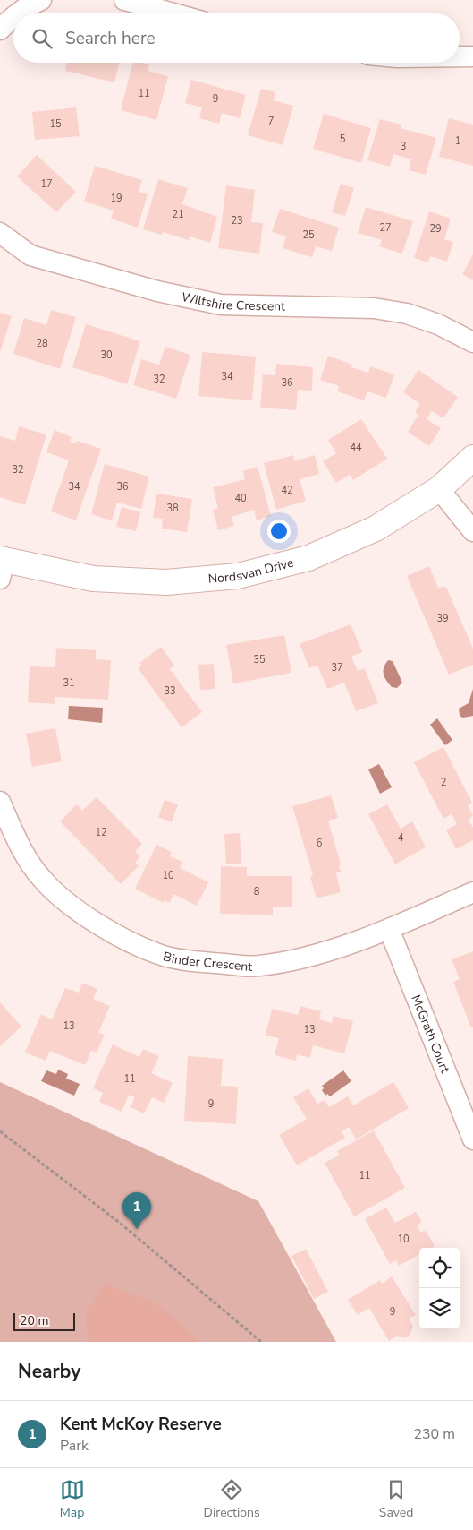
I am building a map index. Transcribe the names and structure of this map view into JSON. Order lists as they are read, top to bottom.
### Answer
{
  "streets": {
    "street": [
      "Wiltshire Crescent",
      "Nordsvan Drive",
      "Binder Crescent",
      "McGrath Court"
    ]
  },
  "crossings": [
    ["Binder Crescent", "McGrath Court"]
  ],
  "house_numbers": [
    "11",
    "9",
    "7",
    "15",
    "5",
    "1",
    "3",
    "17",
    "19",
    "21",
    "23",
    "27",
    "29",
    "25",
    "28",
    "30",
    "34",
    "32",
    "36",
    "44",
    "32",
    "34",
    "36",
    "42",
    "40",
    "38",
    "39",
    "35",
    "37",
    "31",
    "33",
    "2",
    "12",
    "4",
    "6",
    "10",
    "8",
    "13",
    "13",
    "11",
    "9",
    "11",
    "10",
    "9"
  ],
  "scale_bar": "20 m",
  "page": {
    "search": "Search here",
    "pins": "1",
    "scale": "20 m",
    "heading": "Nearby",
    "list": [
      {
        "mark": "1",
        "name": "Kent McKoy Reserve",
        "note": "Park",
        "value": "230 m"
      }
    ],
    "nav": ["Map", "Directions", "Saved"]
  }
}
